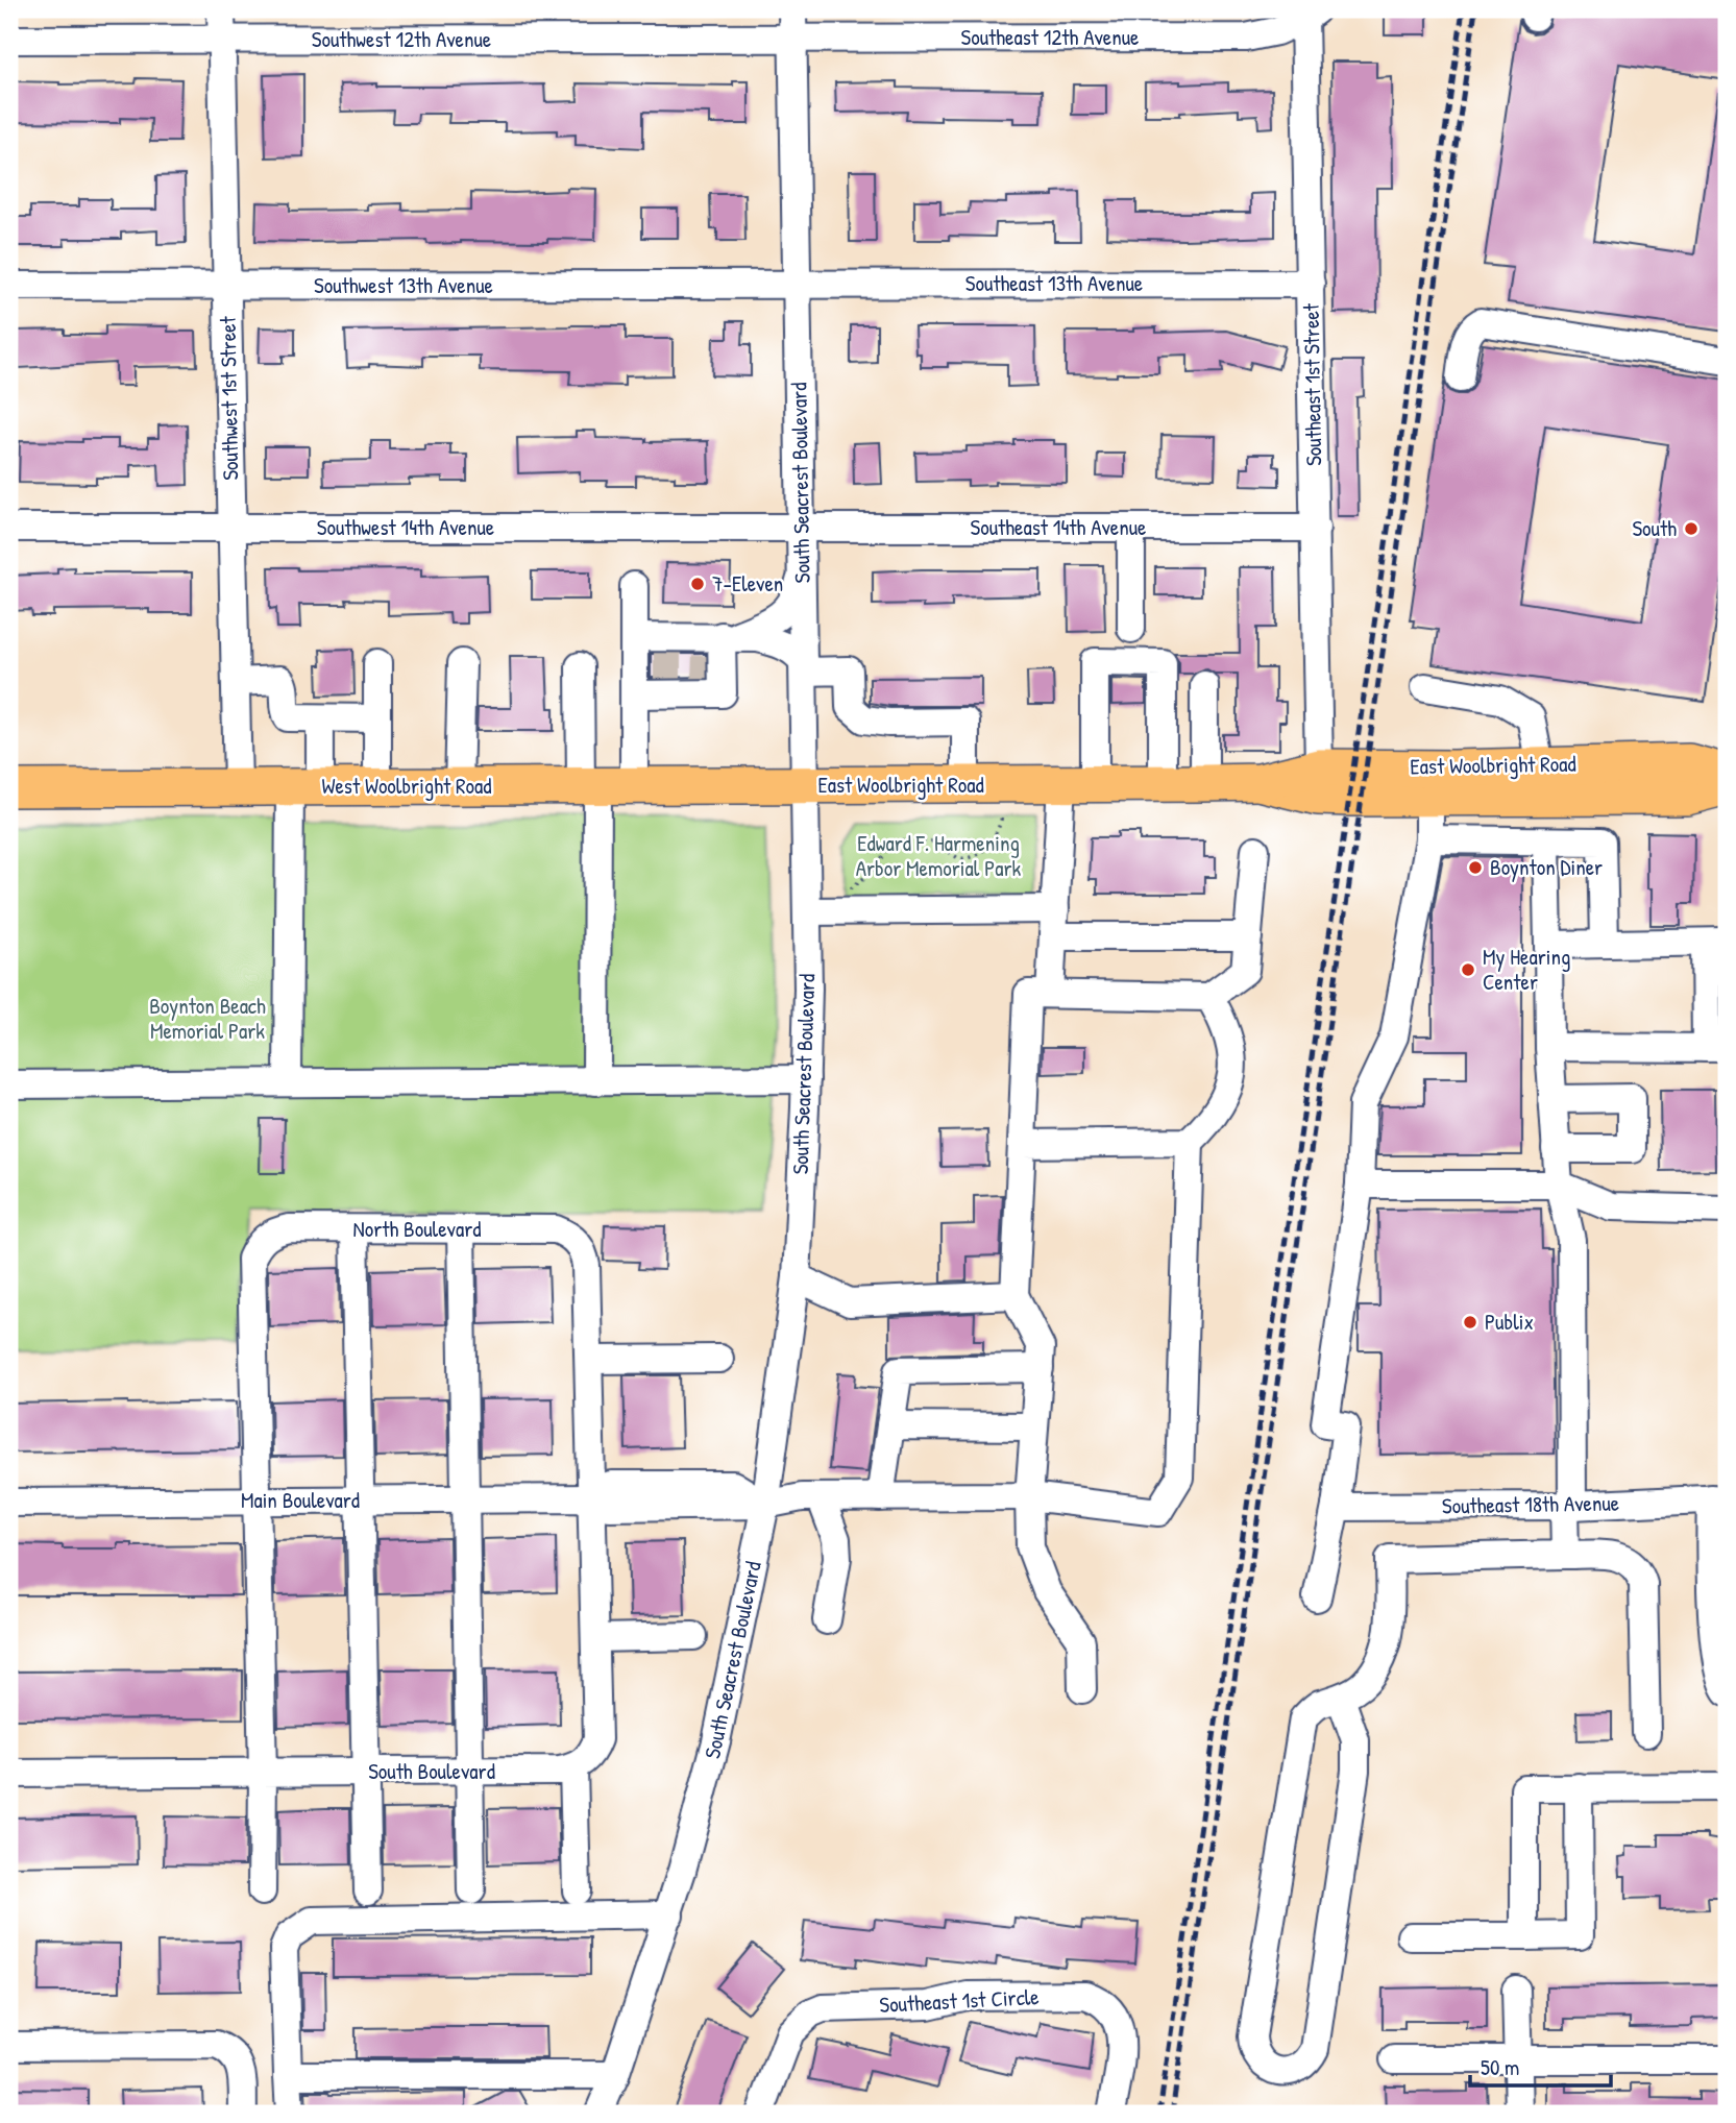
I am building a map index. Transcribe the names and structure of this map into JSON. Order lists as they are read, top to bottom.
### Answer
{
  "streets": {
    "main road": ["East Woolbright Road", "West Woolbright Road"],
    "street": [
      "Southeast 12th Avenue",
      "Southwest 12th Avenue",
      "Southeast 13th Avenue",
      "Southwest 13th Avenue",
      "Southeast 1st Street",
      "Southwest 1st Street",
      "South Seacrest Boulevard",
      "Southwest 14th Avenue",
      "Southeast 14th Avenue",
      "North Boulevard",
      "Main Boulevard",
      "Southeast 18th Avenue",
      "South Boulevard",
      "Southeast 1st Circle"
    ]
  },
  "crossings": [
    ["Southeast 12th Avenue", "Southwest 12th Avenue"],
    ["Southeast 12th Avenue", "Southeast 1st Street"],
    ["Southeast 12th Avenue", "South Seacrest Boulevard"],
    ["Southwest 12th Avenue", "Southwest 1st Street"],
    ["Southwest 12th Avenue", "South Seacrest Boulevard"],
    ["Southeast 13th Avenue", "Southwest 13th Avenue"],
    ["Southeast 13th Avenue", "Southeast 1st Street"],
    ["Southeast 13th Avenue", "South Seacrest Boulevard"],
    ["Southwest 13th Avenue", "Southwest 1st Street"],
    ["Southwest 13th Avenue", "South Seacrest Boulevard"],
    ["Southeast 1st Street", "Southeast 14th Avenue"],
    ["Southeast 1st Street", "East Woolbright Road"],
    ["Southwest 1st Street", "Southwest 14th Avenue"],
    ["Southwest 1st Street", "West Woolbright Road"],
    ["South Seacrest Boulevard", "Southwest 14th Avenue"],
    ["South Seacrest Boulevard", "Southeast 14th Avenue"],
    ["South Seacrest Boulevard", "East Woolbright Road"],
    ["South Seacrest Boulevard", "West Woolbright Road"],
    ["South Seacrest Boulevard", "Main Boulevard"],
    ["Southwest 14th Avenue", "Southeast 14th Avenue"],
    ["East Woolbright Road", "West Woolbright Road"],
    ["North Boulevard", "Main Boulevard"],
    ["North Boulevard", "South Boulevard"]
  ],
  "parks": ["Edward F. Harmening Arbor Memorial Park", "Boynton Beach Memorial Park"],
  "places": [
    "South",
    "7-Eleven",
    "Boynton Diner",
    "My Hearing Center",
    "Publix"
  ],
  "scale_bar": "50 m"
}
